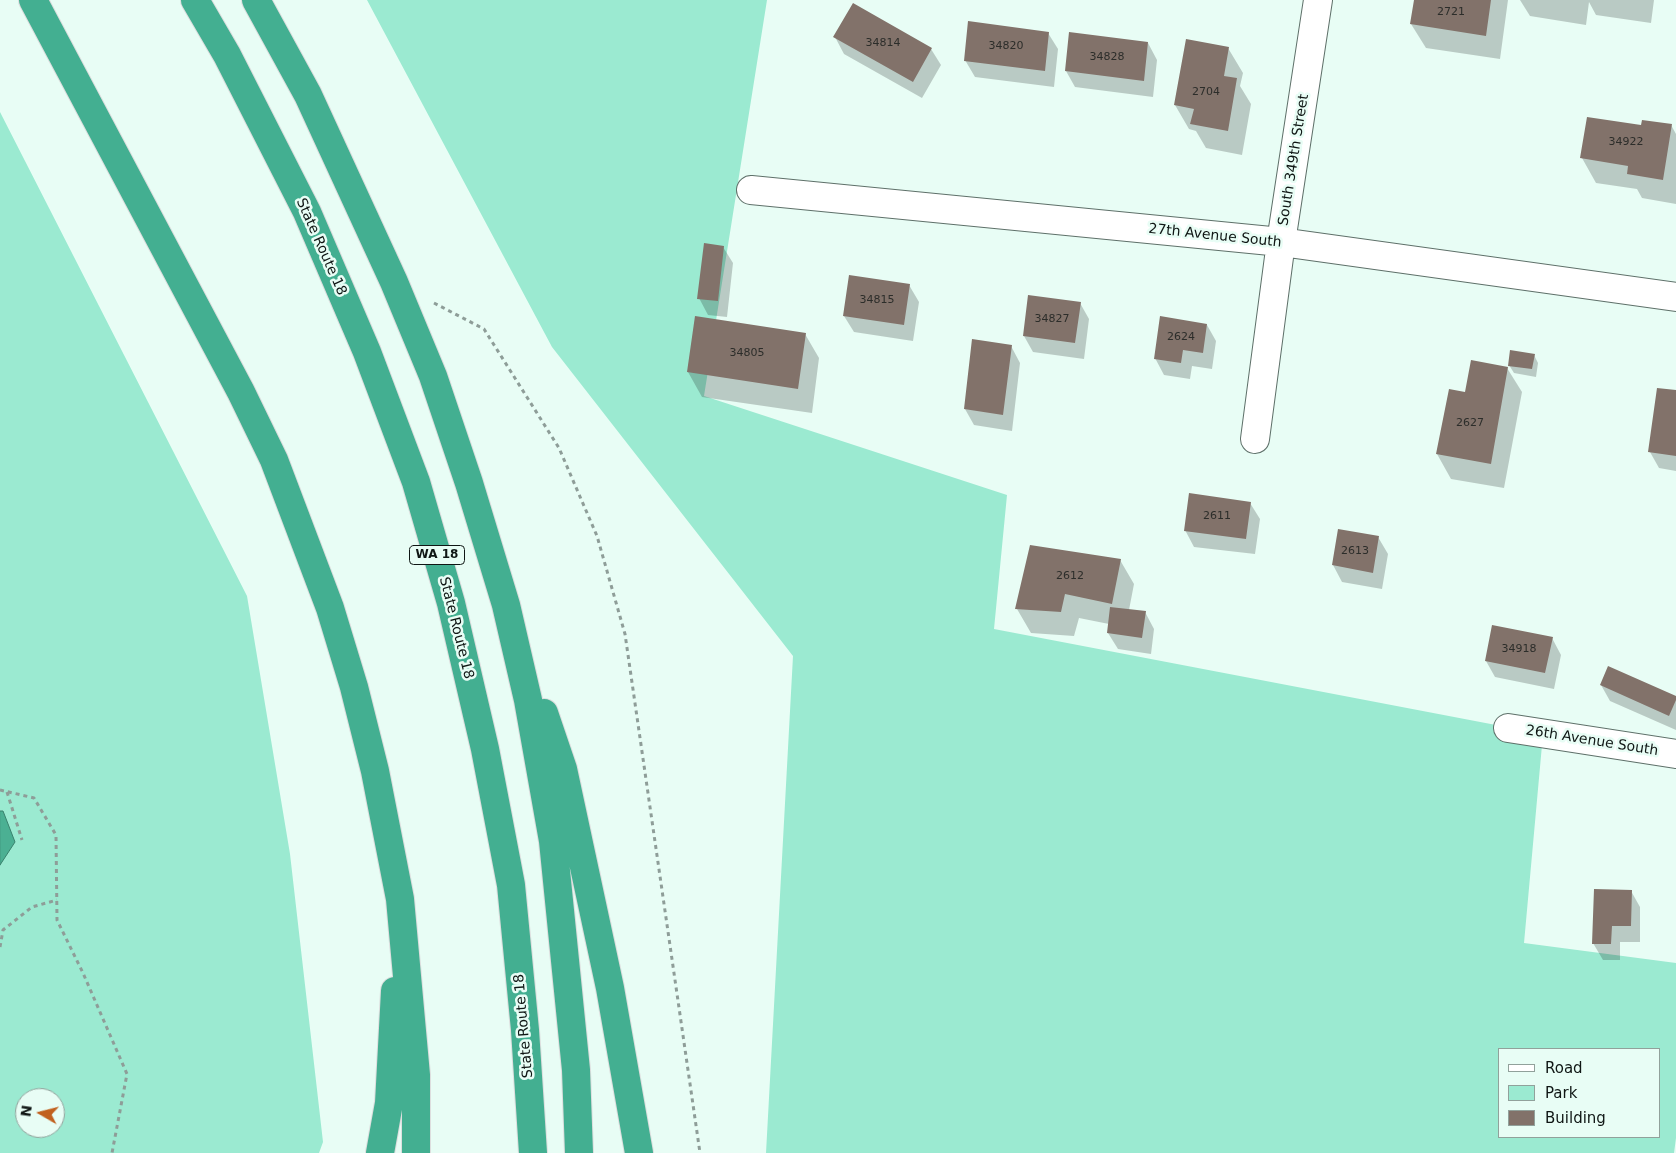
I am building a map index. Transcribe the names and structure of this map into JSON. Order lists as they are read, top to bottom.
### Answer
{
  "streets": {
    "highway": ["State Route 18", "WA 18"],
    "street": ["South 349th Street", "27th Avenue South", "26th Avenue South"]
  },
  "crossings": [
    ["South 349th Street", "27th Avenue South"]
  ],
  "house_numbers": [
    "2721",
    "34814",
    "34820",
    "34828",
    "2704",
    "34922",
    "34815",
    "34827",
    "2624",
    "34805",
    "2627",
    "2611",
    "2613",
    "2612",
    "34918"
  ],
  "legend": ["Road", "Park", "Building"],
  "north": "left"
}
